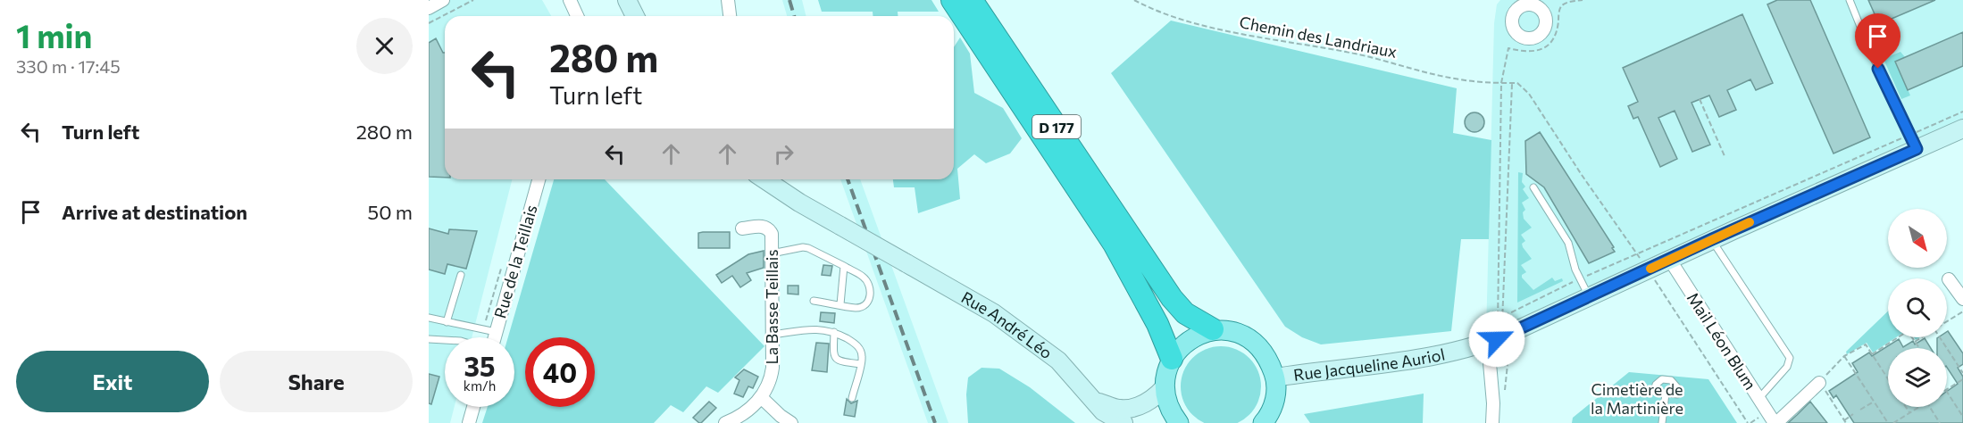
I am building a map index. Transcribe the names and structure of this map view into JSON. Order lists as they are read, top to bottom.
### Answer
{
  "streets": {
    "highway": ["D 177"],
    "street": [
      "Rue de la Teillais",
      "La Basse Teillais",
      "Rue André Léo",
      "Mail Léon Blum",
      "Rue Jacqueline Auriol"
    ],
    "path": ["Chemin des Landriaux"]
  },
  "crossings": [
    ["Mail Léon Blum", "Rue Jacqueline Auriol"]
  ],
  "parks": ["Cimetière de la Martinière"],
  "north": "bottom right",
  "page": {
    "heading": ["1 min", "330 m · 17:45"],
    "turn": ["280 m", "Turn left"],
    "list": [
      {
        "name": "Turn left",
        "value": "280 m"
      },
      {
        "name": "Arrive at destination",
        "value": "50 m"
      }
    ],
    "speed": "35 km/h",
    "limit": "40",
    "buttons": ["Exit", "Share"]
  }
}
